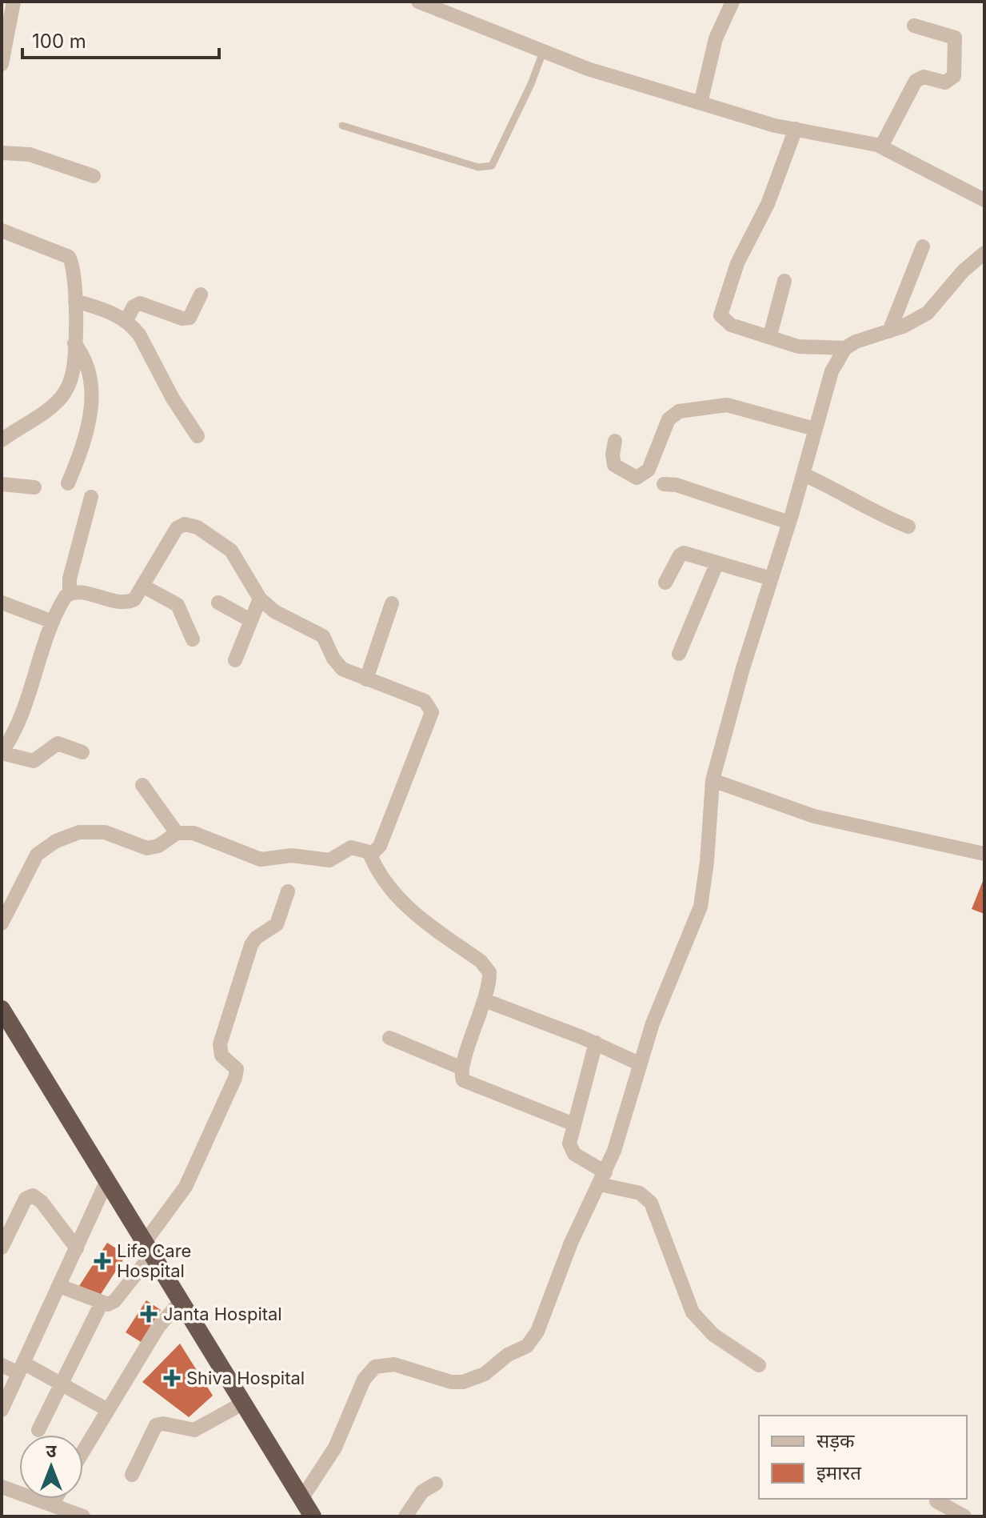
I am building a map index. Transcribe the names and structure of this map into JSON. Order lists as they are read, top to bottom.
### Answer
{
  "places": {
    "health": ["Life Care Hospital", "Janta Hospital", "Shiva Hospital"]
  },
  "legend": ["सड़क", "इमारत"],
  "scale_bar": "100 m",
  "north": "top"
}
